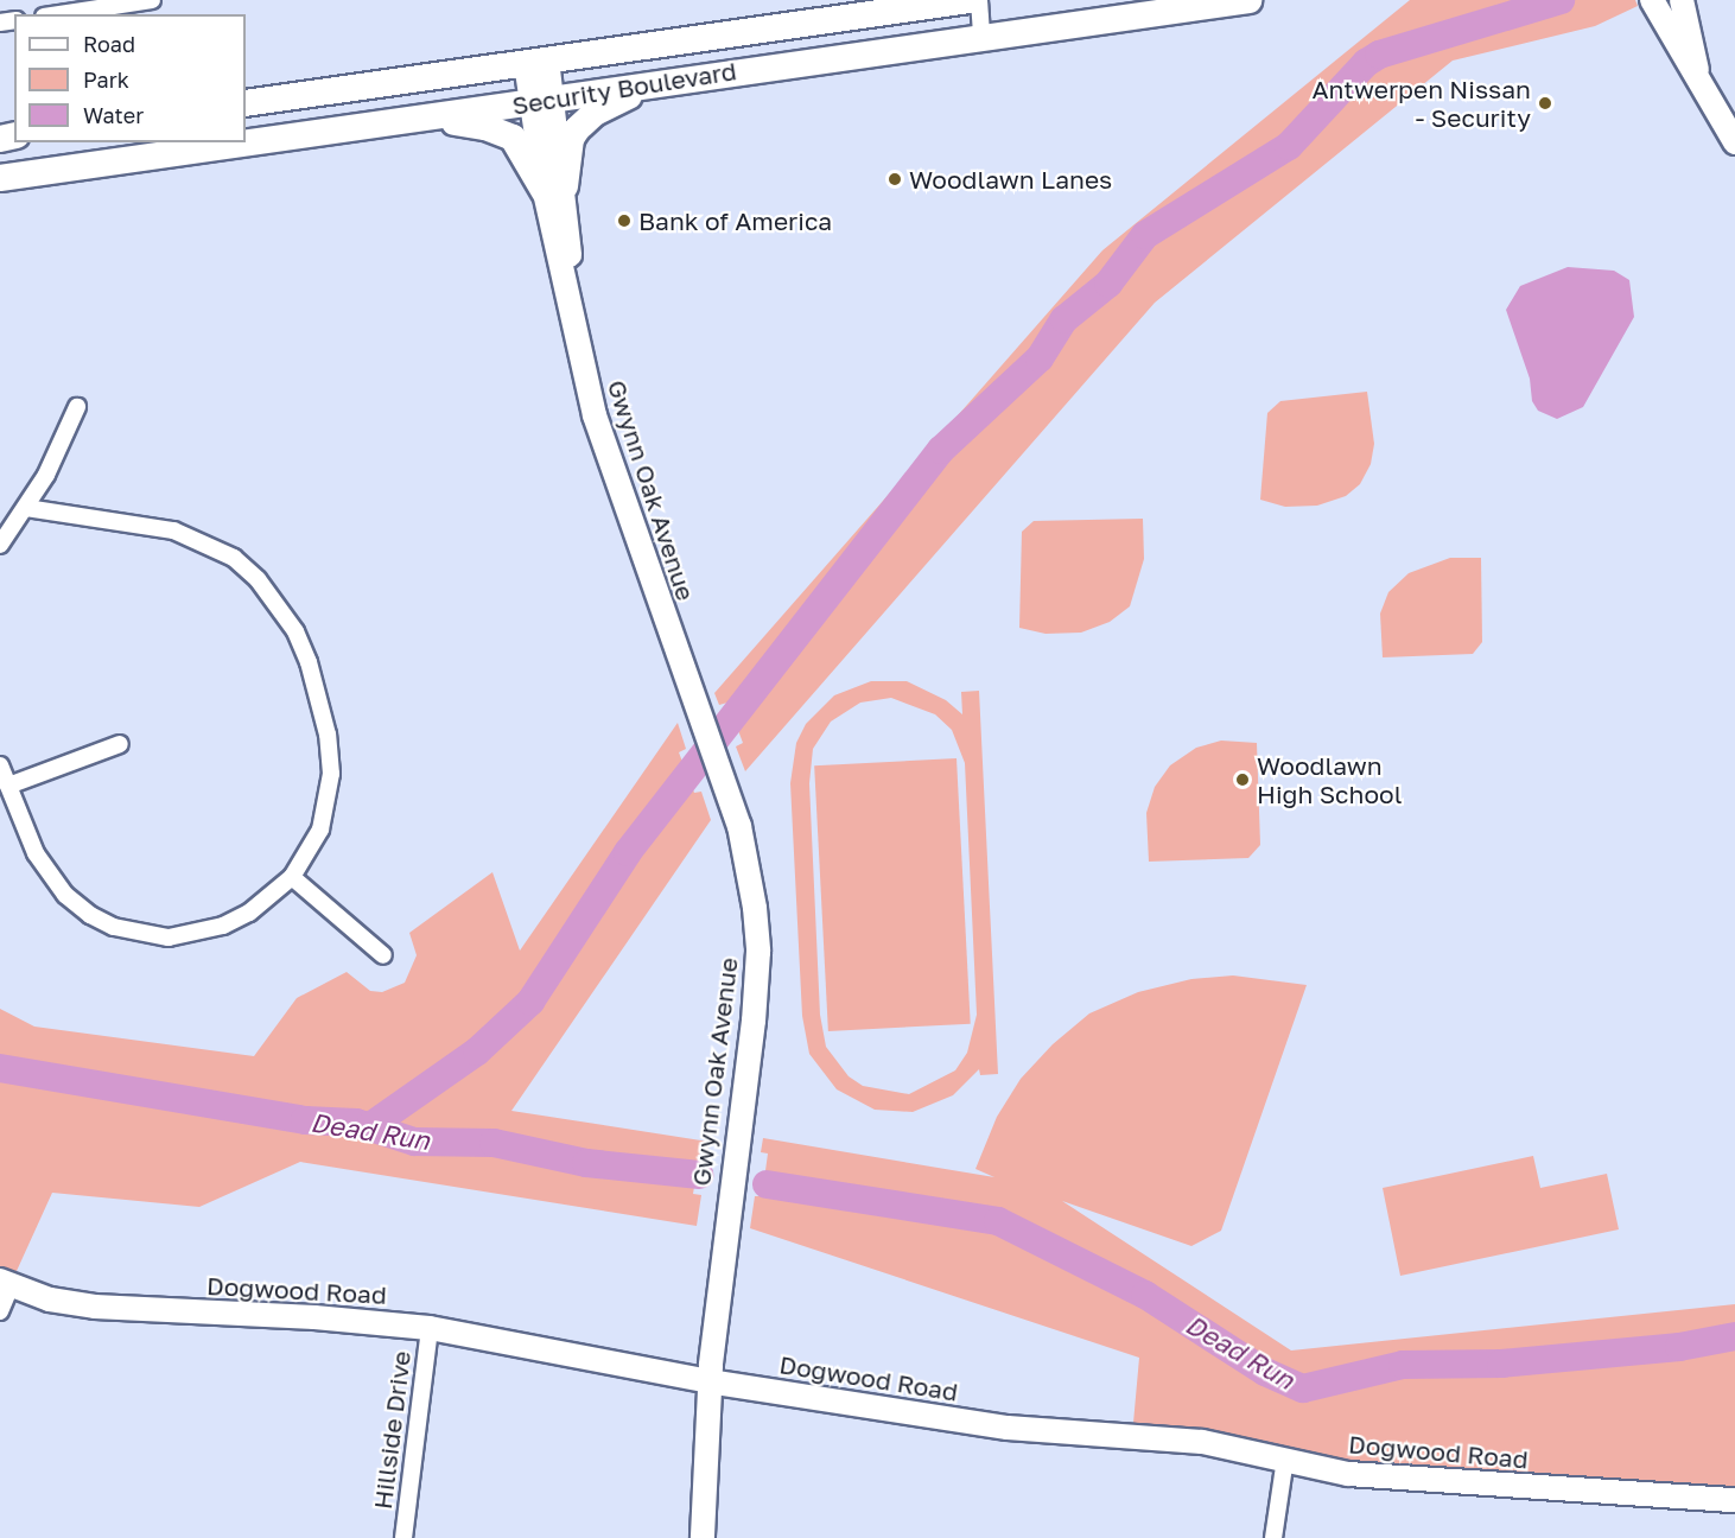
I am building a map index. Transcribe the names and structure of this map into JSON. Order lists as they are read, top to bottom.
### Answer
{
  "streets": {
    "main road": ["Security Boulevard"],
    "street": ["Gwynn Oak Avenue", "Dogwood Road", "Hillside Drive"]
  },
  "crossings": [
    ["Security Boulevard", "Gwynn Oak Avenue"],
    ["Gwynn Oak Avenue", "Dogwood Road"],
    ["Dogwood Road", "Hillside Drive"]
  ],
  "water": ["Dead Run"],
  "places": [
    "Antwerpen Nissan - Security",
    "Woodlawn Lanes",
    "Bank of America",
    "Woodlawn High School"
  ],
  "legend": ["Road", "Park", "Water"]
}
